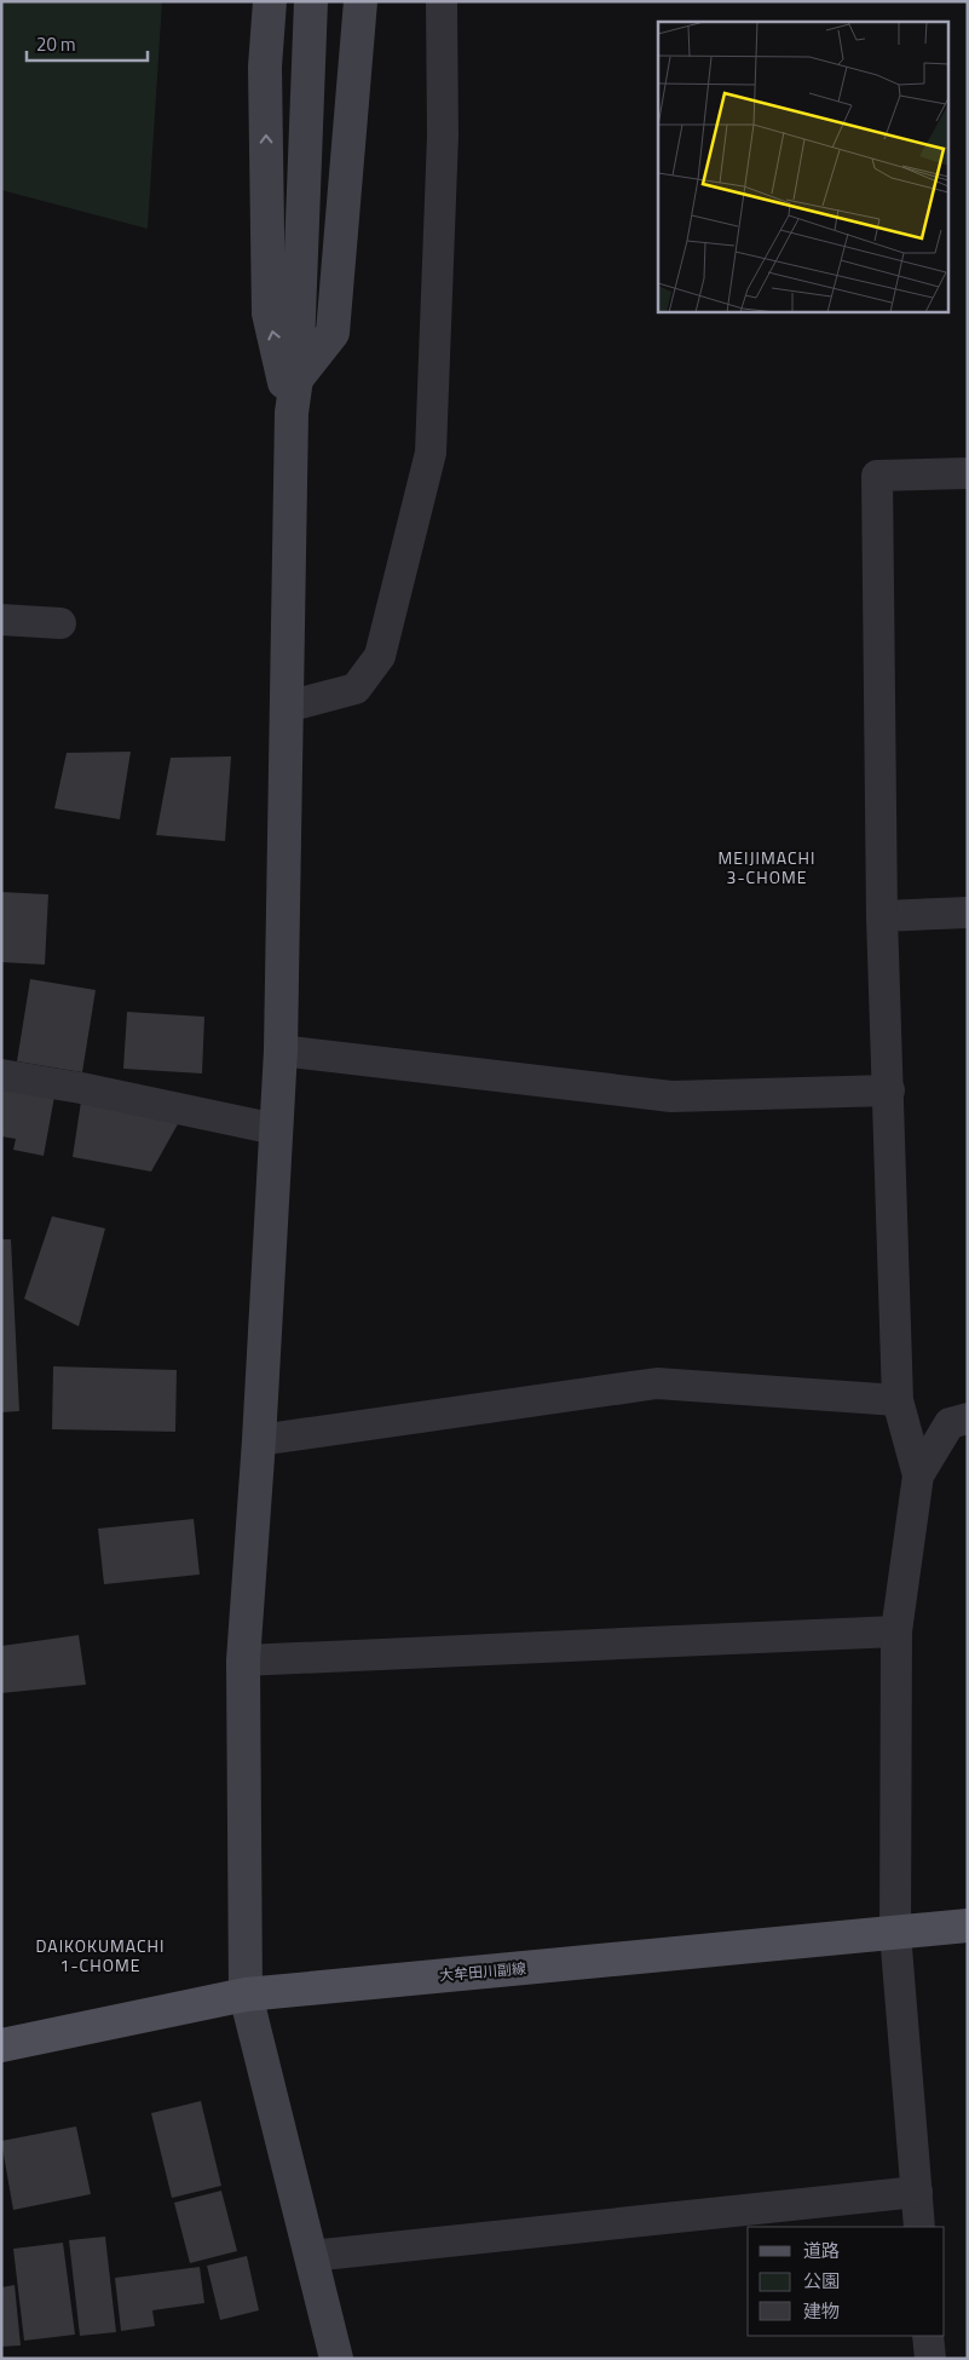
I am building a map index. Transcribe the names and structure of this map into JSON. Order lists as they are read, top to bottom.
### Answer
{
  "streets": {
    "main road": ["大牟田川副線"]
  },
  "districts": ["MEIJIMACHI 3-CHOME", "DAIKOKUMACHI 1-CHOME"],
  "legend": ["道路", "公園", "建物"],
  "scale_bar": "20 m"
}
